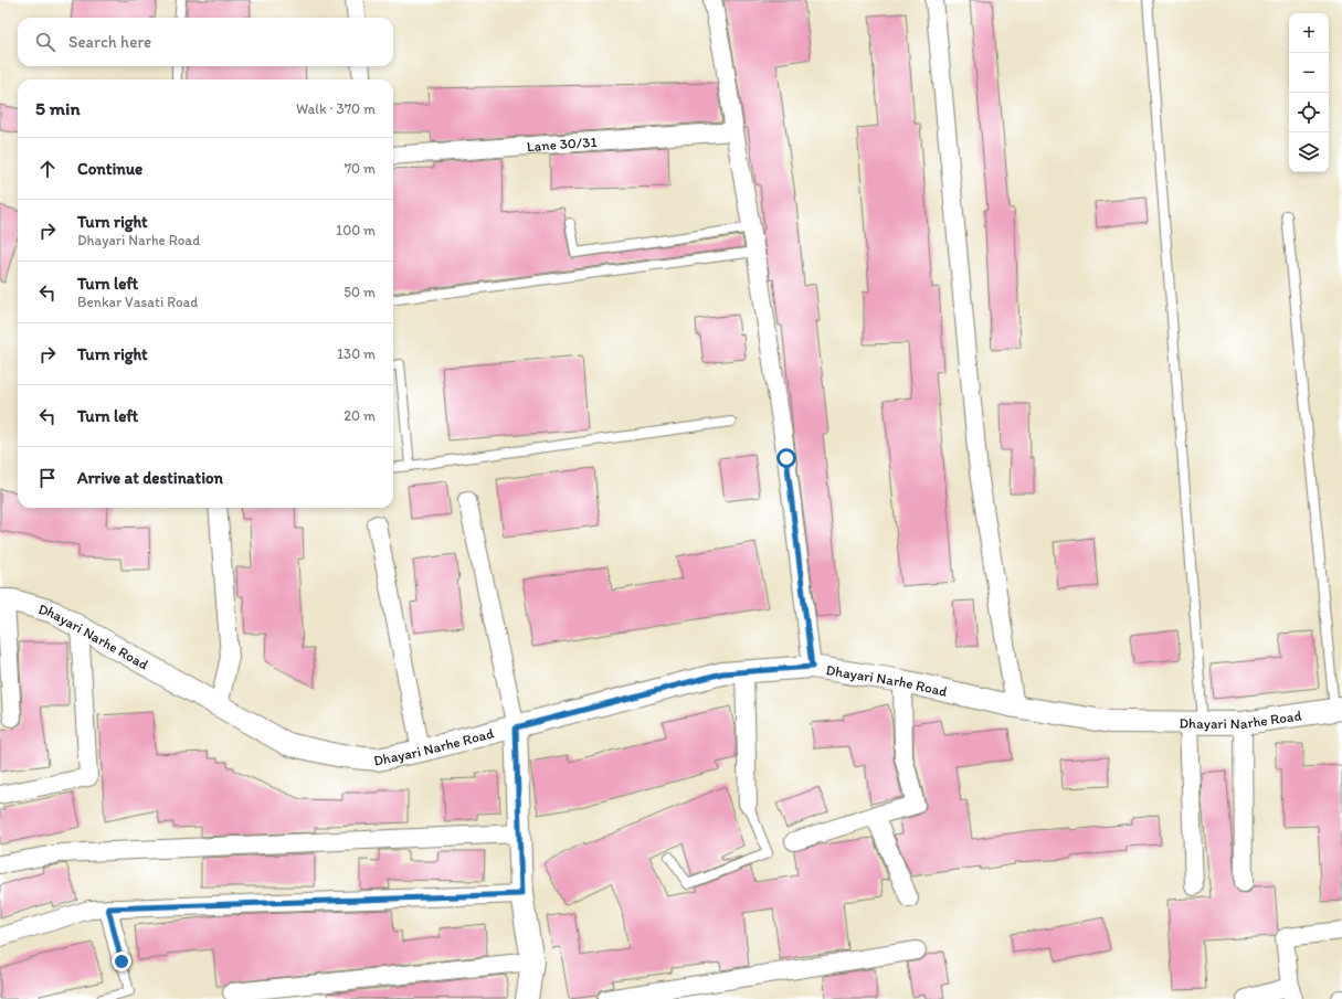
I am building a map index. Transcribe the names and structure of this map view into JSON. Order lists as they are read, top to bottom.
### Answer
{
  "streets": {
    "street": ["Lane 30/31", "Dhayari Narhe Road"]
  },
  "page": {
    "map_buttons": ["+", "−"],
    "search": "Search here",
    "heading": ["5 min", "Walk · 370 m"],
    "list": [
      ["Continue", "70 m"],
      ["Turn right", "Dhayari Narhe Road", "100 m"],
      ["Turn left", "Benkar Vasati Road", "50 m"],
      ["Turn right", "130 m"],
      ["Turn left", "20 m"],
      "Arrive at destination"
    ]
  }
}
